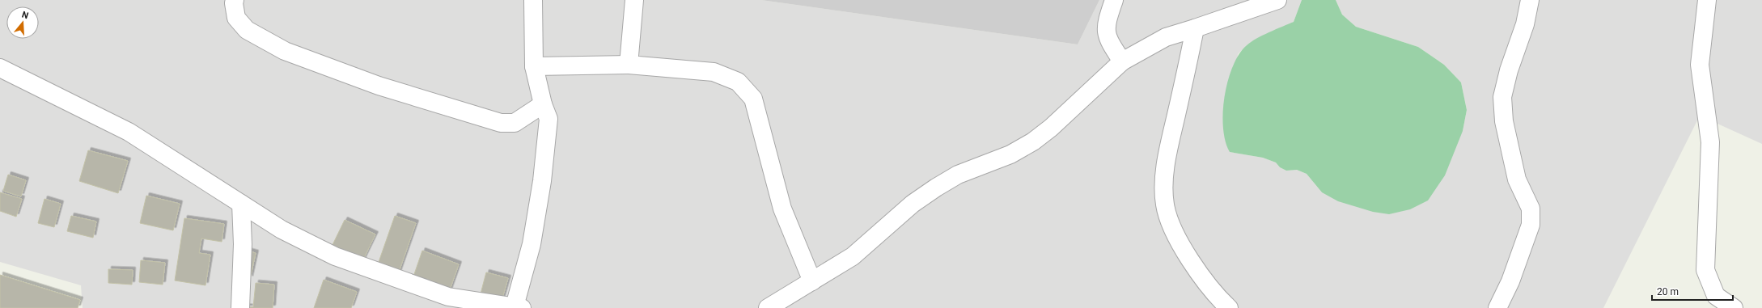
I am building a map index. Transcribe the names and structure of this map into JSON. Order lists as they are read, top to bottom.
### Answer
{
  "scale_bar": "20 m",
  "north": "top"
}
